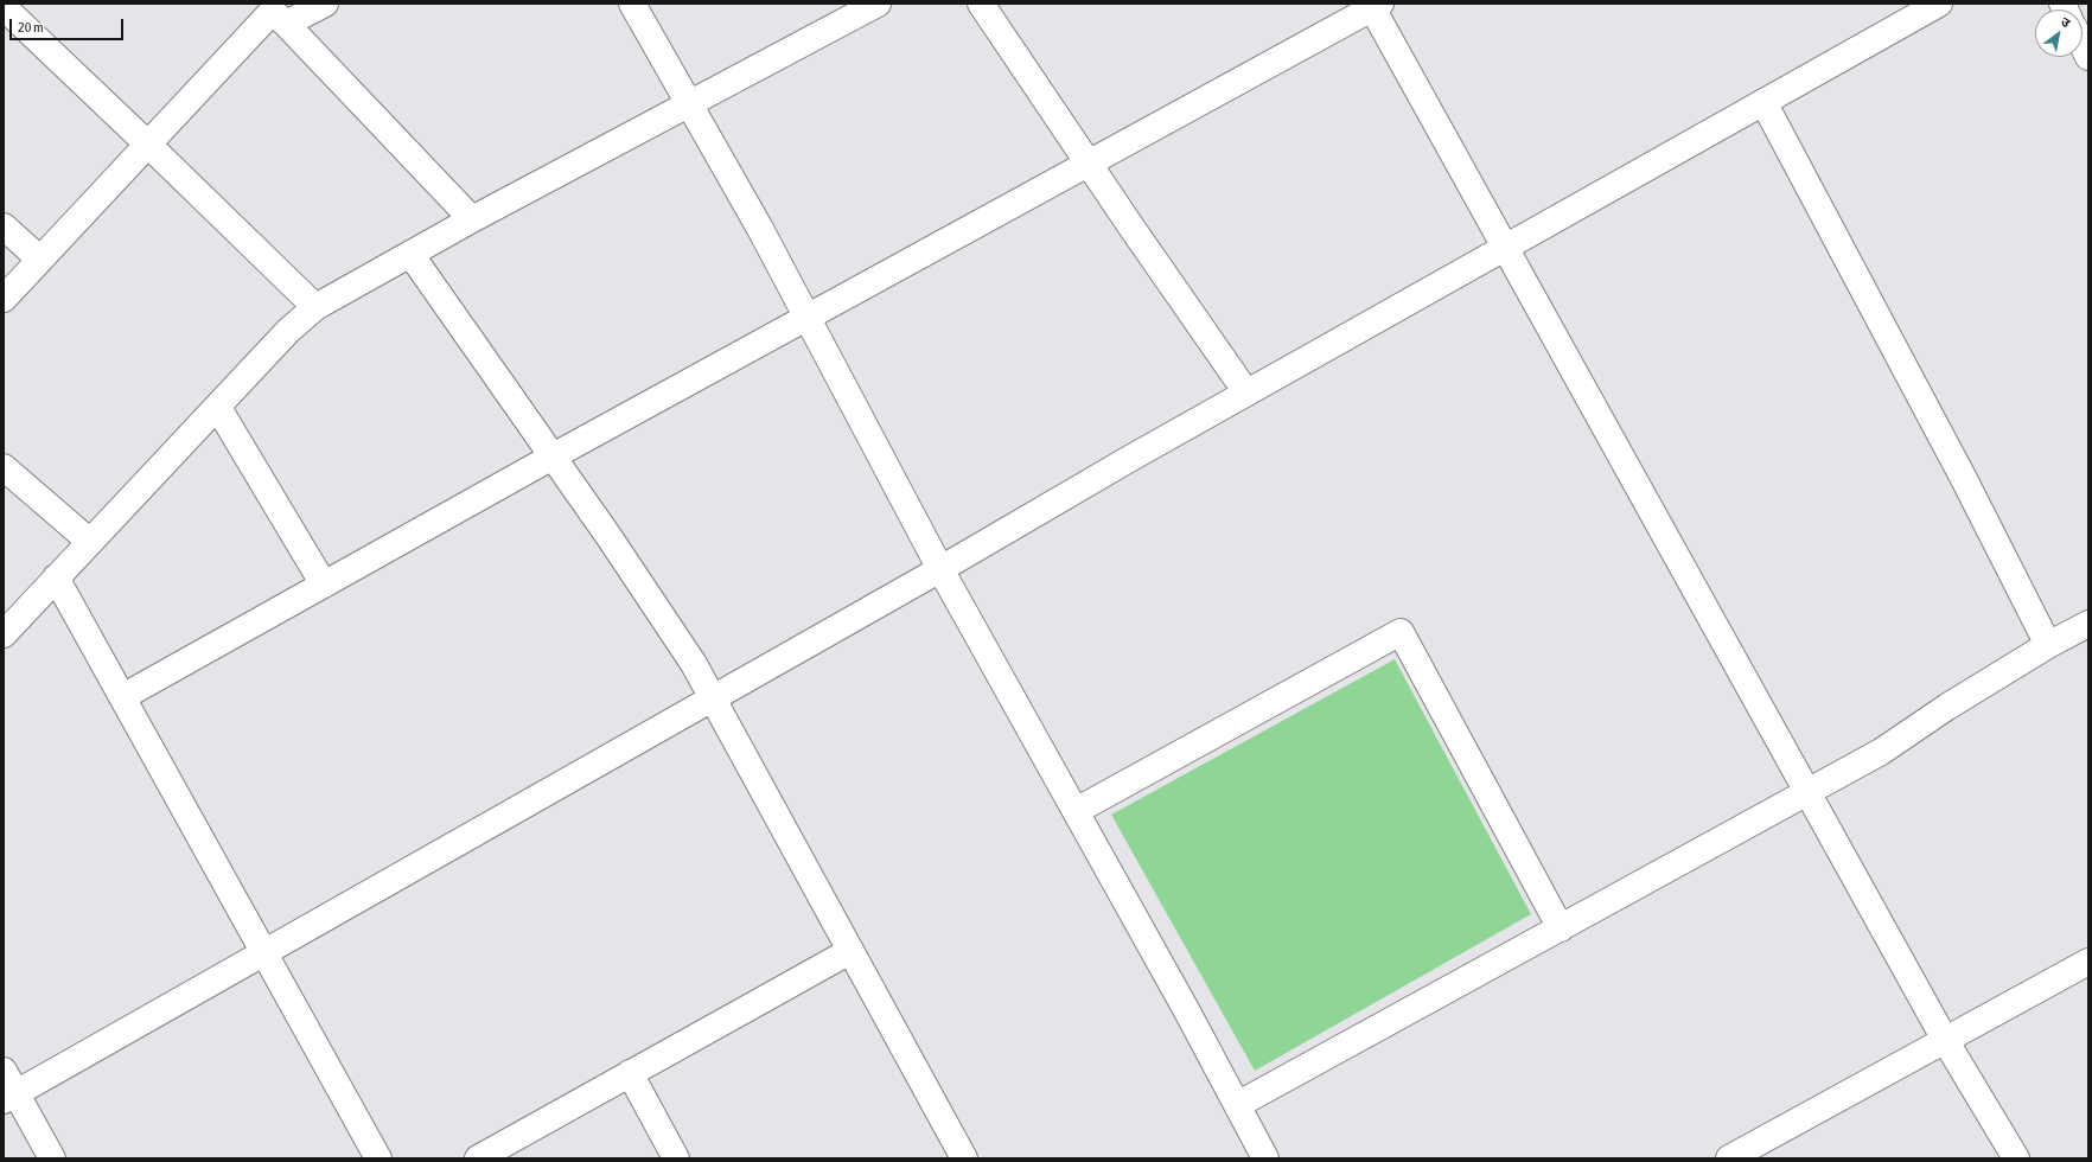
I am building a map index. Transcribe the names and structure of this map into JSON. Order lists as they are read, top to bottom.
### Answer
{
  "scale_bar": "20 m",
  "north": "top right"
}
